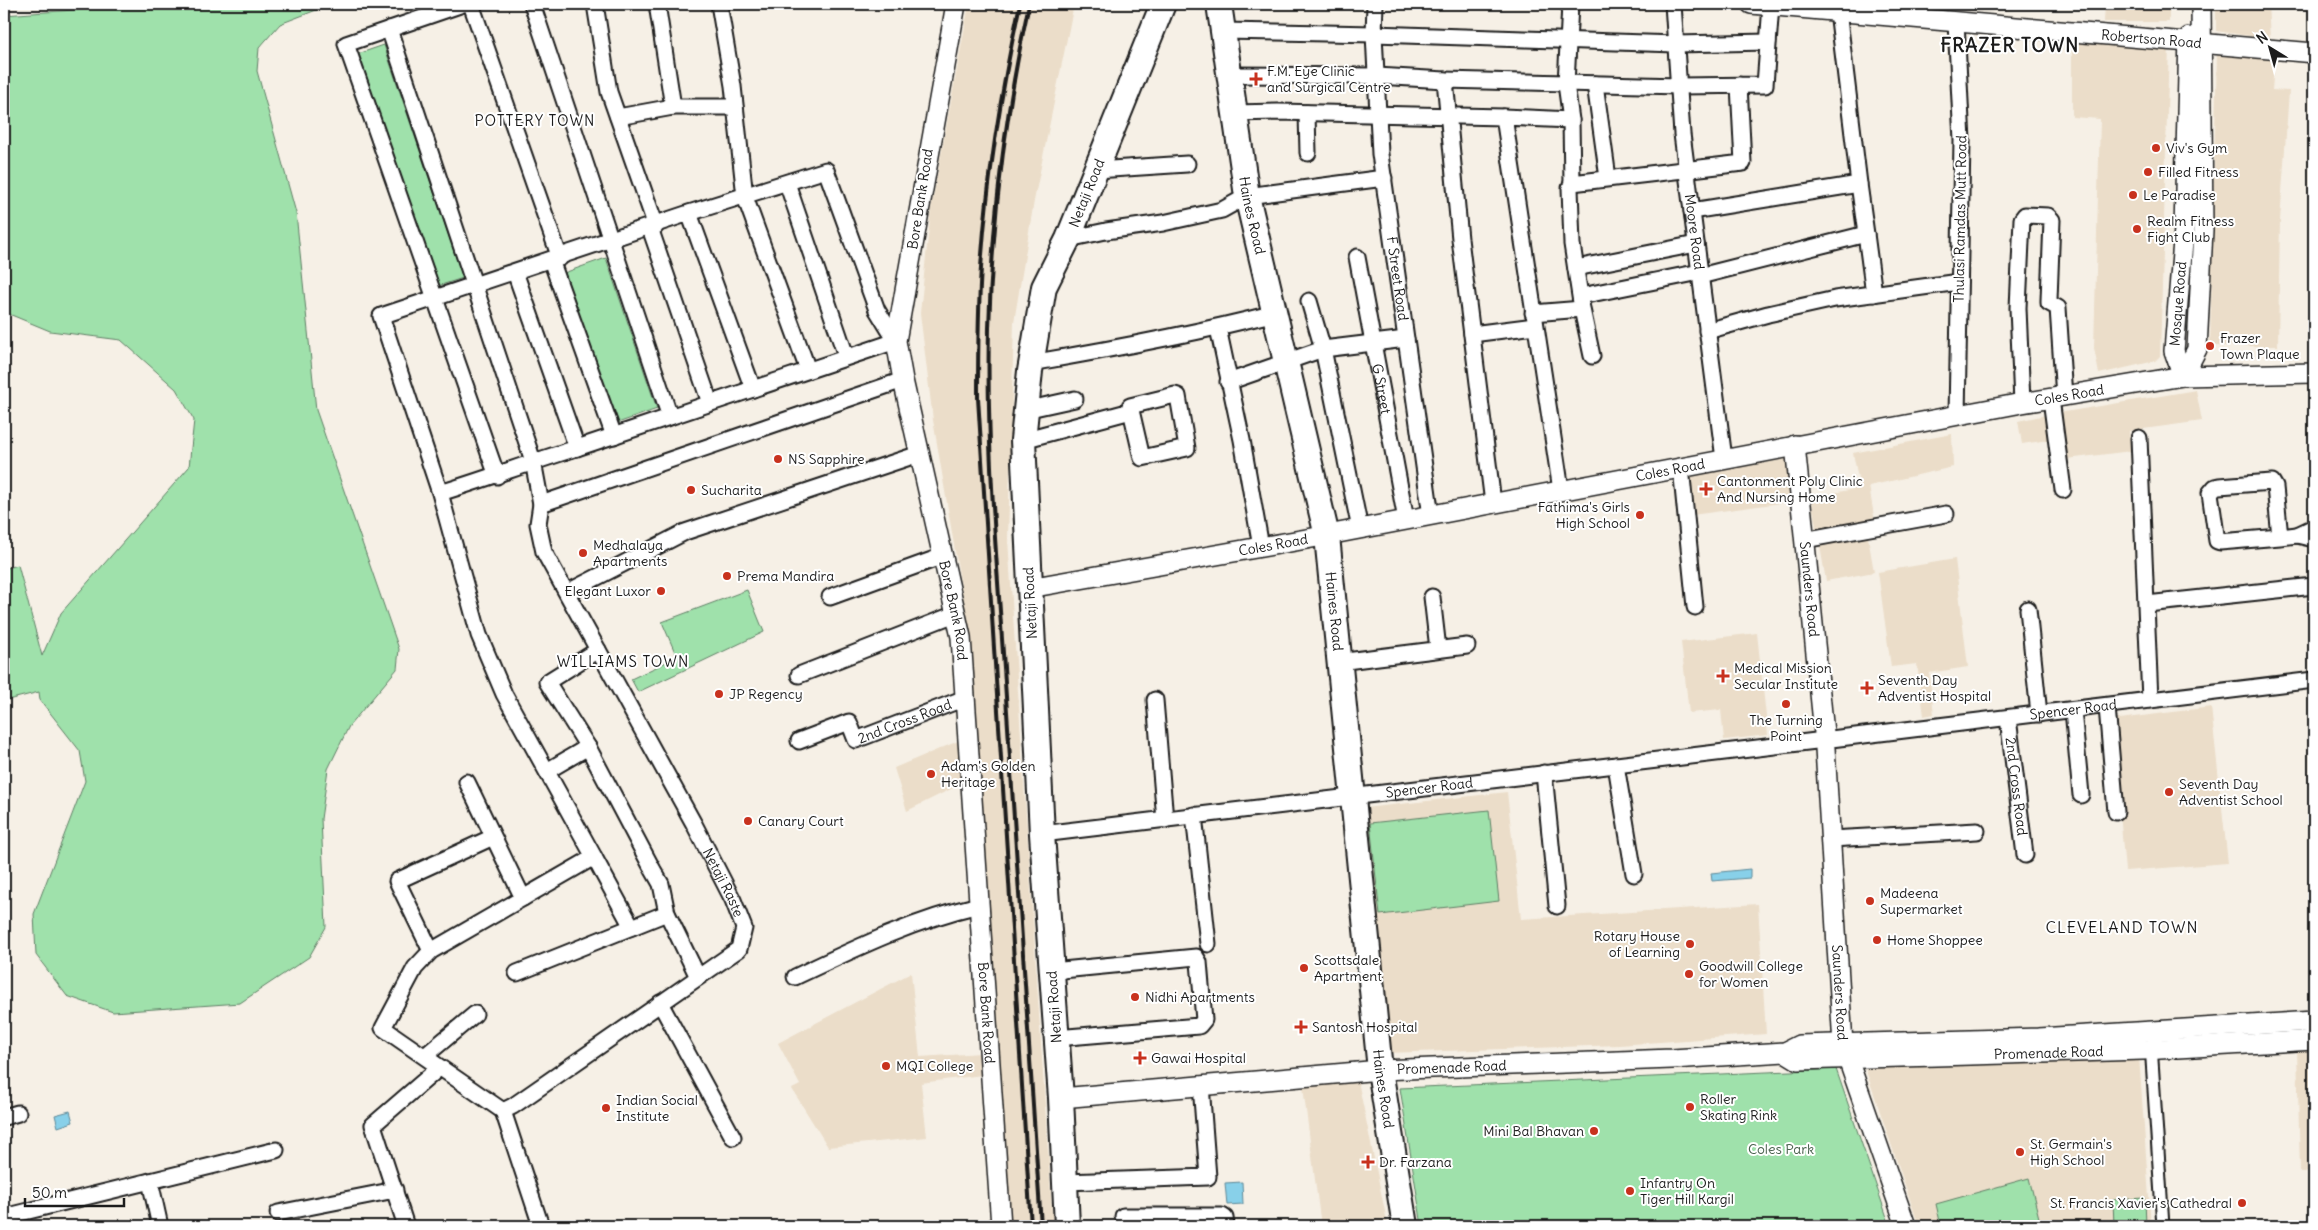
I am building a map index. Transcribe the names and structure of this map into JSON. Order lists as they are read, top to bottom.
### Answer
{
  "streets": {
    "main road": ["Netaji Road", "Haines Road"],
    "street": [
      "Robertson Road",
      "Bore Bank Road",
      "Thulasi Ramdas Mutt Road",
      "Moore Road",
      "F Street Road",
      "Mosque Road",
      "G Street",
      "Coles Road",
      "Saunders Road",
      "Spencer Road",
      "2nd Cross Road",
      "Netaji Raste",
      "Promenade Road"
    ]
  },
  "crossings": [
    ["Robertson Road", "Thulasi Ramdas Mutt Road"],
    ["Robertson Road", "Mosque Road"],
    ["Netaji Road", "Coles Road"],
    ["Netaji Road", "Spencer Road"],
    ["Netaji Road", "Promenade Road"],
    ["Bore Bank Road", "2nd Cross Road"],
    ["Haines Road", "Coles Road"],
    ["Haines Road", "Spencer Road"],
    ["Haines Road", "Promenade Road"],
    ["Thulasi Ramdas Mutt Road", "Coles Road"],
    ["Moore Road", "Coles Road"],
    ["F Street Road", "Coles Road"],
    ["Mosque Road", "Coles Road"],
    ["G Street", "Coles Road"],
    ["Coles Road", "Saunders Road"],
    ["Saunders Road", "Spencer Road"],
    ["Saunders Road", "Promenade Road"],
    ["Spencer Road", "2nd Cross Road"]
  ],
  "districts": [
    "FRAZER TOWN",
    "POTTERY TOWN",
    "WILLIAMS TOWN",
    "CLEVELAND TOWN"
  ],
  "parks": ["Coles Park"],
  "places": {
    "health": [
      "F.M. Eye Clinic and Surgical Centre",
      "Cantonment Poly Clinic And Nursing Home",
      "Medical Mission Secular Institute",
      "Seventh Day Adventist Hospital",
      "Santosh Hospital",
      "Gawai Hospital",
      "Dr. Farzana"
    ],
    "other": [
      "Viv's Gym",
      "Filled Fitness",
      "Le Paradise",
      "Realm Fitness Fight Club",
      "Frazer Town Plaque",
      "NS Sapphire",
      "Sucharita",
      "Fathima's Girls High School",
      "Medhalaya Apartments",
      "Prema Mandira",
      "Elegant Luxor",
      "JP Regency",
      "The Turning Point",
      "Adam's Golden Heritage",
      "Seventh Day Adventist School",
      "Canary Court",
      "Madeena Supermarket",
      "Home Shoppee",
      "Rotary House of Learning",
      "Scottsdale Apartment",
      "Goodwill College for Women",
      "Nidhi Apartments",
      "MQI College",
      "Roller Skating Rink",
      "Indian Social Institute",
      "Mini Bal Bhavan",
      "St. Germain's High School",
      "Infantry On Tiger Hill Kargil",
      "St. Francis Xavier's Cathedral"
    ]
  },
  "scale_bar": "50 m",
  "north": "top left"
}
